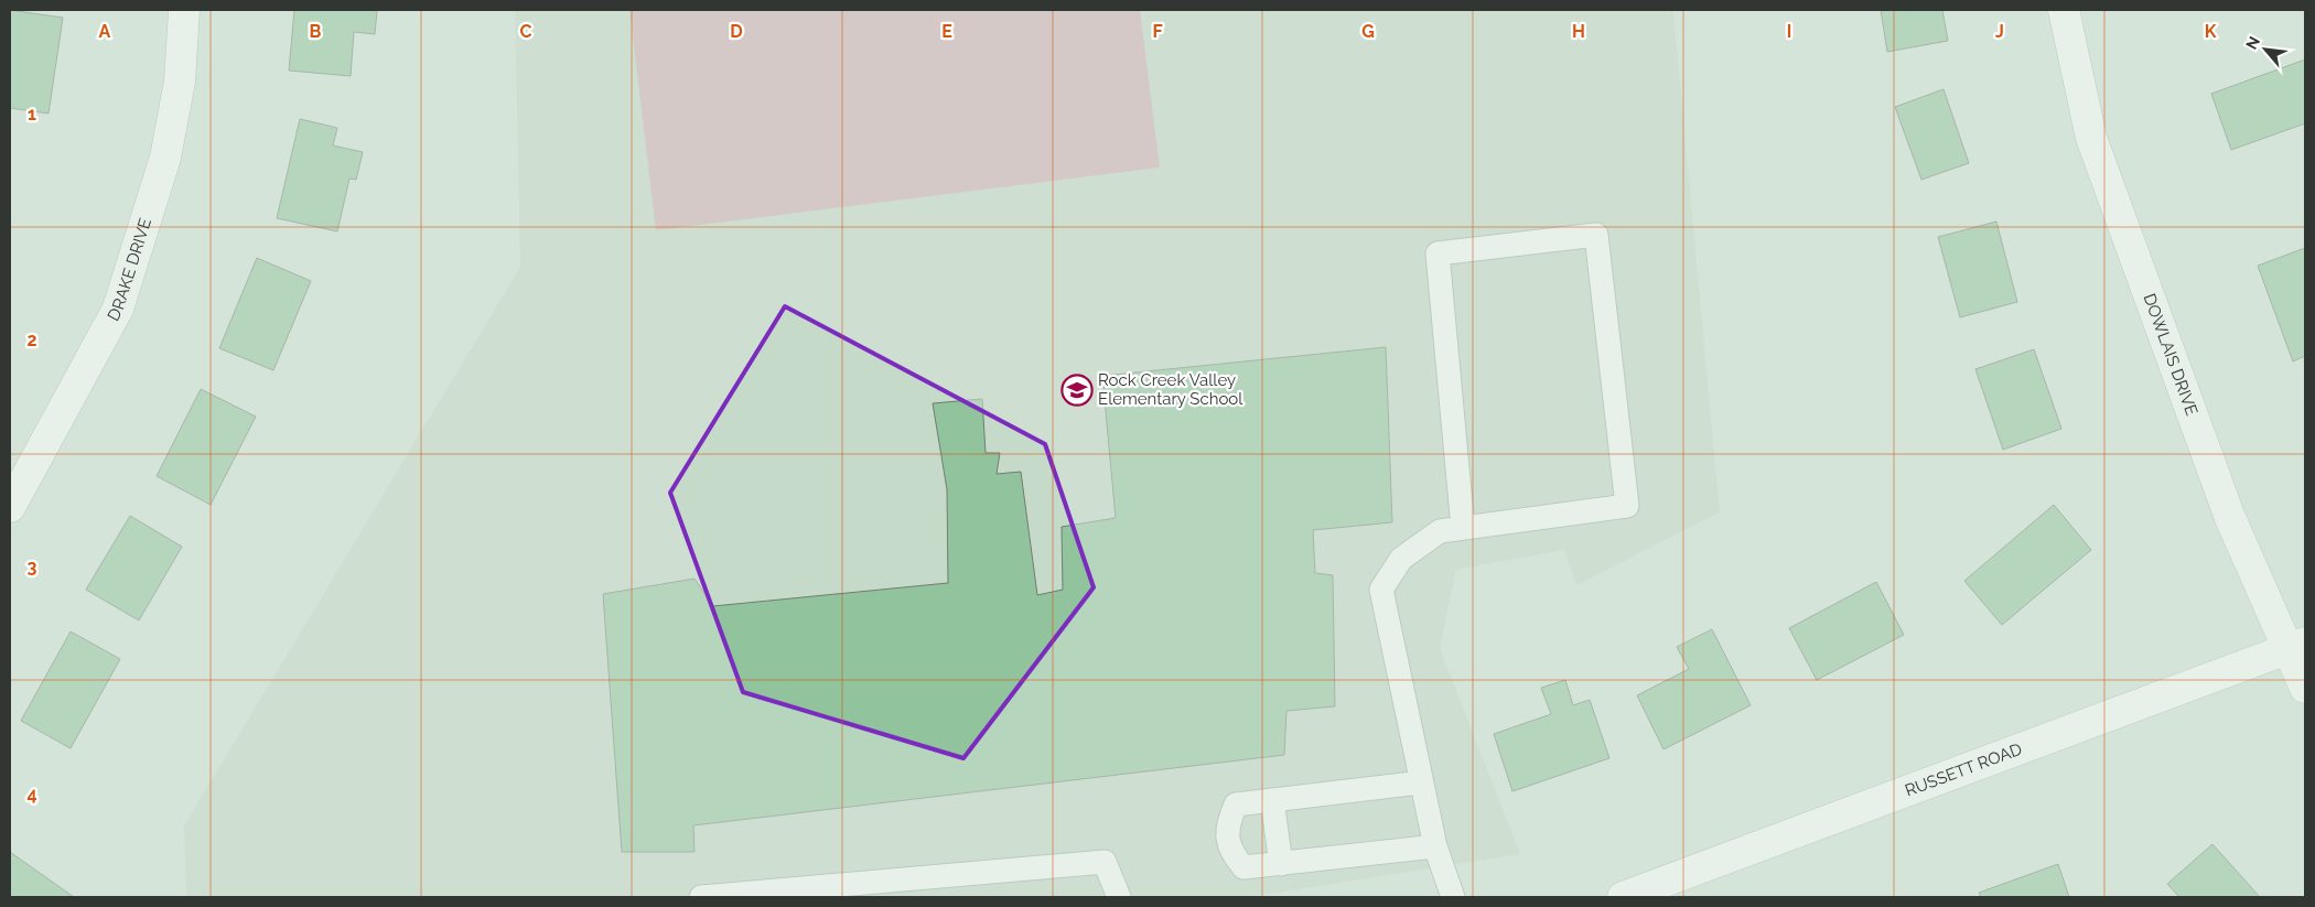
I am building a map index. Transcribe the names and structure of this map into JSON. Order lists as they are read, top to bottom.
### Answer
{
  "streets": {
    "street": ["DRAKE DRIVE", "DOWLAIS DRIVE", "RUSSETT ROAD"]
  },
  "crossings": [
    ["DOWLAIS DRIVE", "RUSSETT ROAD"]
  ],
  "places": {
    "school or university": ["Rock Creek Valley Elementary School"]
  },
  "north": "top left",
  "grid": {
    "columns": [
      "A",
      "B",
      "C",
      "D",
      "E",
      "F",
      "G",
      "H",
      "I",
      "J",
      "K"
    ],
    "rows": [
      "1",
      "2",
      "3",
      "4"
    ]
  }
}
